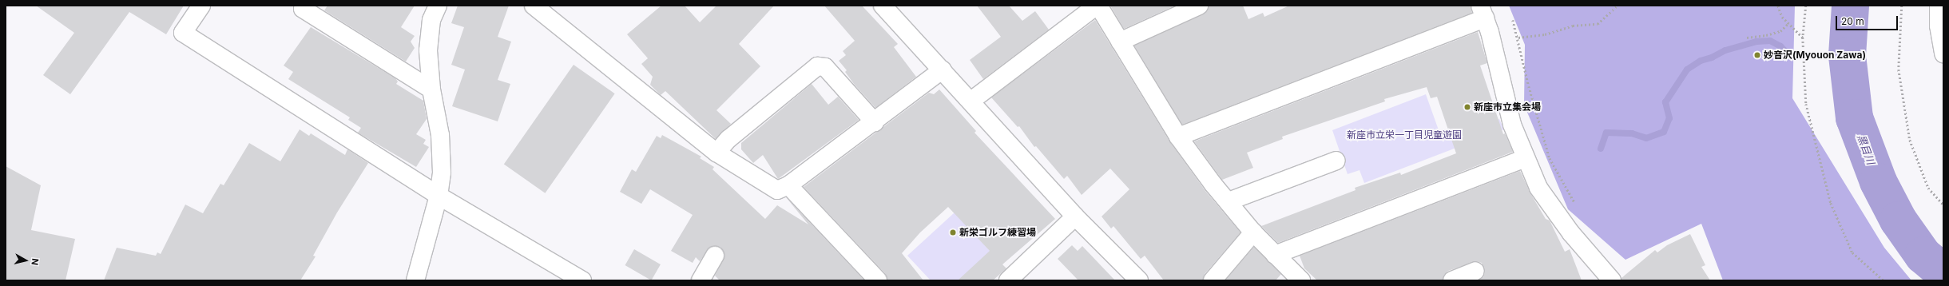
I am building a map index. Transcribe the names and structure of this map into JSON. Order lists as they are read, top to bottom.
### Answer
{
  "water": ["黒目川"],
  "parks": ["新座市立栄一丁目児童遊園"],
  "places": ["妙音沢(Myouon Zawa)", "新座市立集会場", "新栄ゴルフ練習場"],
  "scale_bar": "20 m",
  "north": "right"
}
